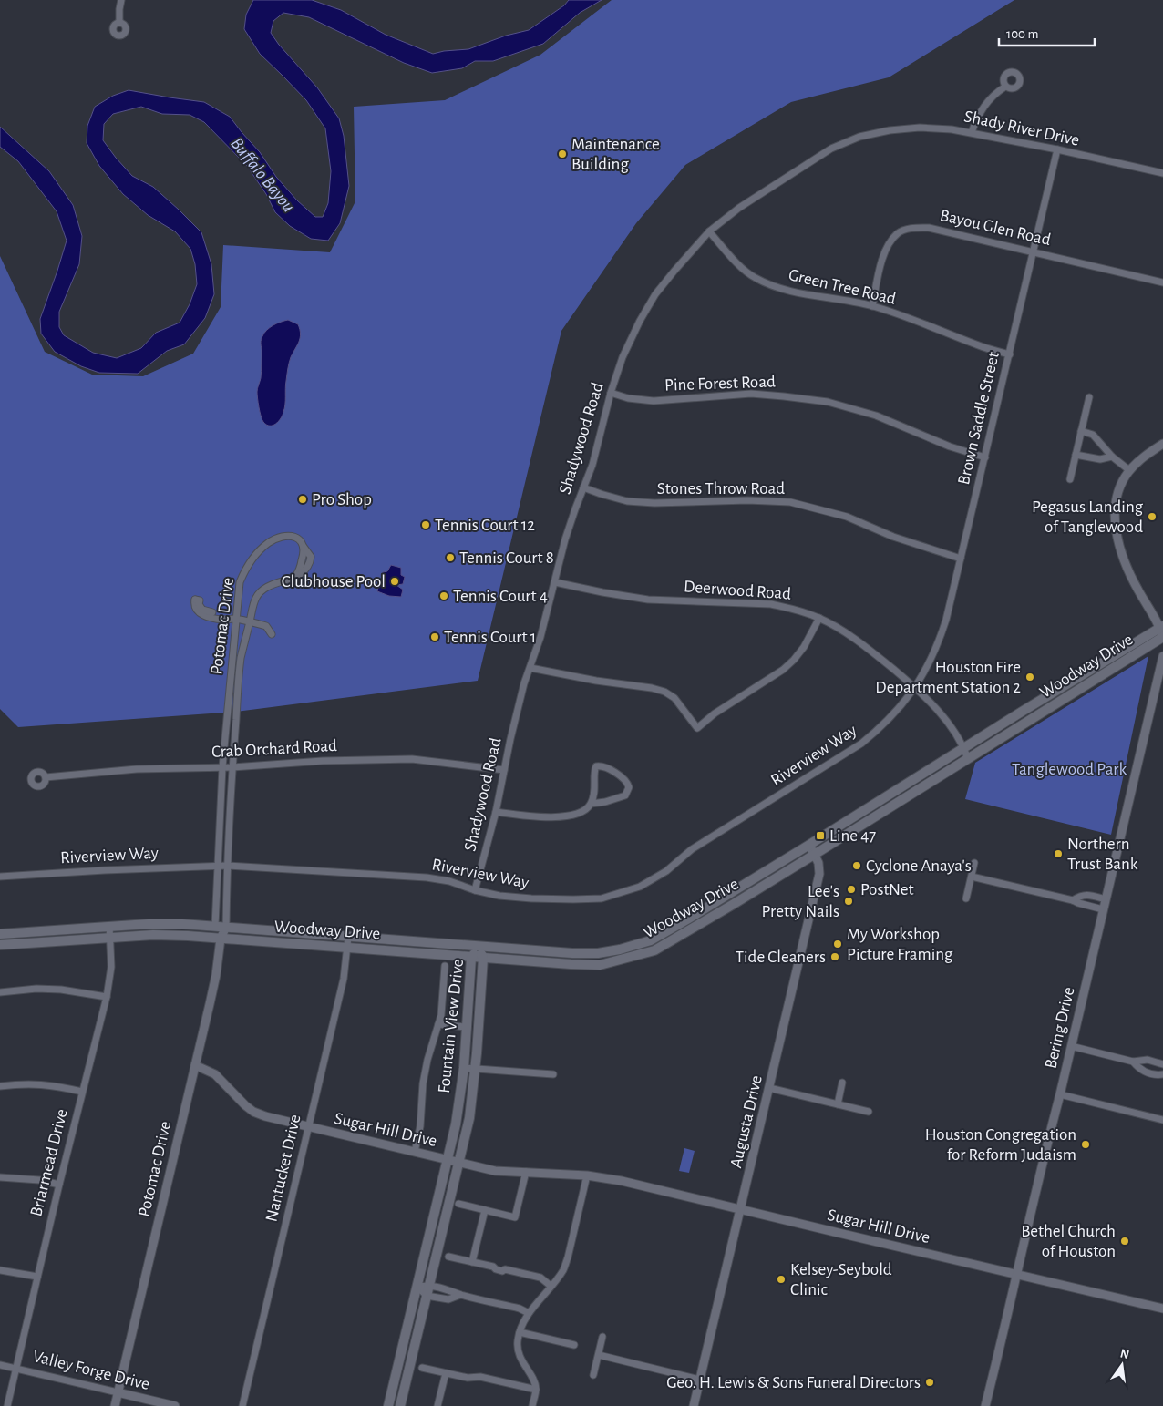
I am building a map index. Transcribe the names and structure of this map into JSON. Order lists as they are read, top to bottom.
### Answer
{
  "streets": {
    "main road": ["Woodway Drive", "Fountain View Drive"],
    "street": [
      "Shady River Drive",
      "Bayou Glen Road",
      "Green Tree Road",
      "Pine Forest Road",
      "Brown Saddle Street",
      "Shadywood Road",
      "Stones Throw Road",
      "Deerwood Road",
      "Potomac Drive",
      "Crab Orchard Road",
      "Riverview Way",
      "Bering Drive",
      "Augusta Drive",
      "Sugar Hill Drive",
      "Briarmead Drive",
      "Nantucket Drive",
      "Valley Forge Drive"
    ]
  },
  "crossings": [
    ["Shady River Drive", "Brown Saddle Street"],
    ["Shady River Drive", "Shadywood Road"],
    ["Bayou Glen Road", "Green Tree Road"],
    ["Bayou Glen Road", "Brown Saddle Street"],
    ["Green Tree Road", "Brown Saddle Street"],
    ["Green Tree Road", "Shadywood Road"],
    ["Pine Forest Road", "Brown Saddle Street"],
    ["Pine Forest Road", "Shadywood Road"],
    ["Brown Saddle Street", "Stones Throw Road"],
    ["Brown Saddle Street", "Deerwood Road"],
    ["Brown Saddle Street", "Riverview Way"],
    ["Shadywood Road", "Stones Throw Road"],
    ["Shadywood Road", "Deerwood Road"],
    ["Shadywood Road", "Crab Orchard Road"],
    ["Shadywood Road", "Riverview Way"],
    ["Deerwood Road", "Woodway Drive"],
    ["Deerwood Road", "Riverview Way"],
    ["Potomac Drive", "Woodway Drive"],
    ["Potomac Drive", "Crab Orchard Road"],
    ["Potomac Drive", "Riverview Way"],
    ["Potomac Drive", "Sugar Hill Drive"],
    ["Potomac Drive", "Valley Forge Drive"],
    ["Woodway Drive", "Fountain View Drive"],
    ["Woodway Drive", "Augusta Drive"],
    ["Woodway Drive", "Briarmead Drive"],
    ["Woodway Drive", "Nantucket Drive"],
    ["Fountain View Drive", "Sugar Hill Drive"],
    ["Bering Drive", "Sugar Hill Drive"],
    ["Augusta Drive", "Sugar Hill Drive"],
    ["Sugar Hill Drive", "Nantucket Drive"],
    ["Briarmead Drive", "Valley Forge Drive"]
  ],
  "water": ["Buffalo Bayou"],
  "parks": ["Tanglewood Park"],
  "places": {
    "other": [
      "Maintenance Building",
      "Pro Shop",
      "Pegasus Landing of Tanglewood",
      "Tennis Court 12",
      "Tennis Court 8",
      "Clubhouse Pool",
      "Tennis Court 4",
      "Tennis Court 1",
      "Houston Fire Department Station 2",
      "Northern Trust Bank",
      "Cyclone Anaya's",
      "PostNet",
      "Lee's Pretty Nails",
      "My Workshop Picture Framing",
      "Tide Cleaners",
      "Houston Congregation for Reform Judaism",
      "Bethel Church of Houston",
      "Kelsey-Seybold Clinic",
      "Geo. H. Lewis & Sons Funeral Directors"
    ],
    "transit": ["Line 47"]
  },
  "scale_bar": "100 m",
  "north": "top"
}
